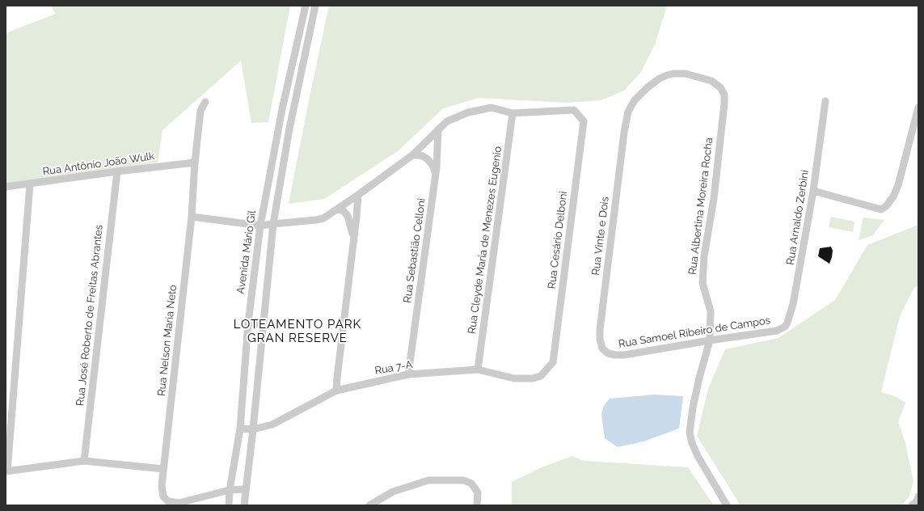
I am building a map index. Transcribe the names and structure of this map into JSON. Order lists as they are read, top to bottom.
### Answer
{
  "streets": {
    "street": [
      "Rua Antônio João Wulk",
      "Rua Albertina Moreira Rocha",
      "Rua Arnaldo Zerbini",
      "Rua Vinte e Dois",
      "Rua Cleyde Maria de Menezes Eugenio",
      "Rua Cesário Delboni",
      "Rua Sebastião Celloni",
      "Avenida Mário Gil",
      "Rua José Roberto de Freitas Abrantes",
      "Rua Samoel Ribeiro de Campos",
      "Rua Nelson Maria Neto",
      "Rua 7-A"
    ]
  },
  "crossings": [
    ["Rua Antônio João Wulk", "Rua José Roberto de Freitas Abrantes"],
    ["Rua Antônio João Wulk", "Rua Nelson Maria Neto"],
    ["Rua Albertina Moreira Rocha", "Rua Vinte e Dois"],
    ["Rua Albertina Moreira Rocha", "Rua Samoel Ribeiro de Campos"],
    ["Rua Arnaldo Zerbini", "Rua Samoel Ribeiro de Campos"],
    ["Rua Vinte e Dois", "Rua Samoel Ribeiro de Campos"],
    ["Rua Cleyde Maria de Menezes Eugenio", "Rua Cesário Delboni"],
    ["Rua Cleyde Maria de Menezes Eugenio", "Rua 7-A"],
    ["Rua Cesário Delboni", "Rua 7-A"],
    ["Rua Sebastião Celloni", "Rua 7-A"],
    ["Avenida Mário Gil", "Rua Nelson Maria Neto"],
    ["Avenida Mário Gil", "Rua 7-A"]
  ],
  "districts": ["LOTEAMENTO PARK GRAN RESERVE"]
}
